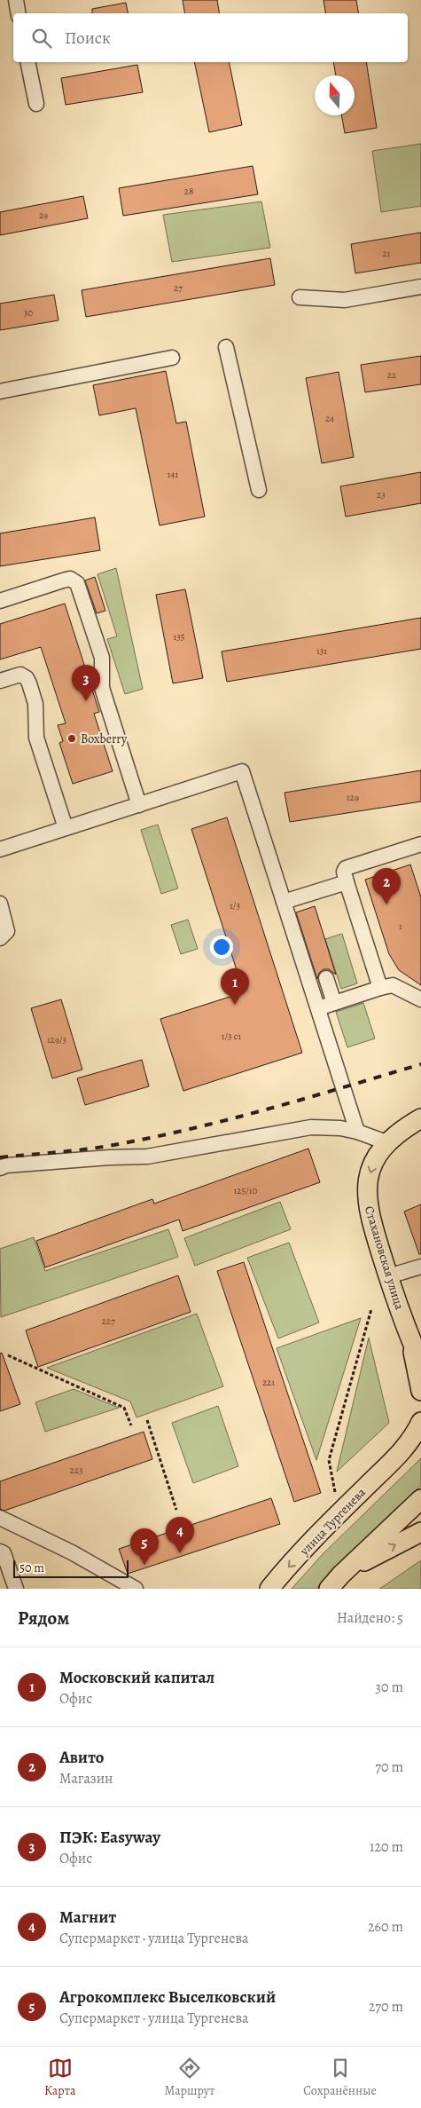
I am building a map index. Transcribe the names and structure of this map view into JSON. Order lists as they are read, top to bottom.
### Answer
{
  "streets": {
    "main road": ["Стахановская улица", "улица Тургенева"]
  },
  "one_way": ["Стахановская улица"],
  "places": ["Boxberry"],
  "house_numbers": [
    "28",
    "29",
    "21",
    "27",
    "30",
    "22",
    "24",
    "141",
    "23",
    "135",
    "131",
    "129",
    "1/3",
    "1",
    "1/3 с1",
    "129/3",
    "125/10",
    "227",
    "221",
    "223"
  ],
  "scale_bar": "50 m",
  "north": "top",
  "page": {
    "search": "Поиск",
    "pins": [
      "3",
      "2",
      "1",
      "4",
      "5"
    ],
    "scale": "50 m",
    "heading": ["Рядом", "Найдено: 5"],
    "list": [
      {
        "mark": "1",
        "name": "Московский капитал",
        "note": "Офис",
        "value": "30 m"
      },
      {
        "mark": "2",
        "name": "Авито",
        "note": "Магазин",
        "value": "70 m"
      },
      {
        "mark": "3",
        "name": "ПЭК: Easyway",
        "note": "Офис",
        "value": "120 m"
      },
      {
        "mark": "4",
        "name": "Магнит",
        "note": "Супермаркет · улица Тургенева",
        "value": "260 m"
      },
      {
        "mark": "5",
        "name": "Агрокомплекс Выселковский",
        "note": "Супермаркет · улица Тургенева",
        "value": "270 m"
      }
    ],
    "nav": ["Карта", "Маршрут", "Сохранённые"]
  }
}
